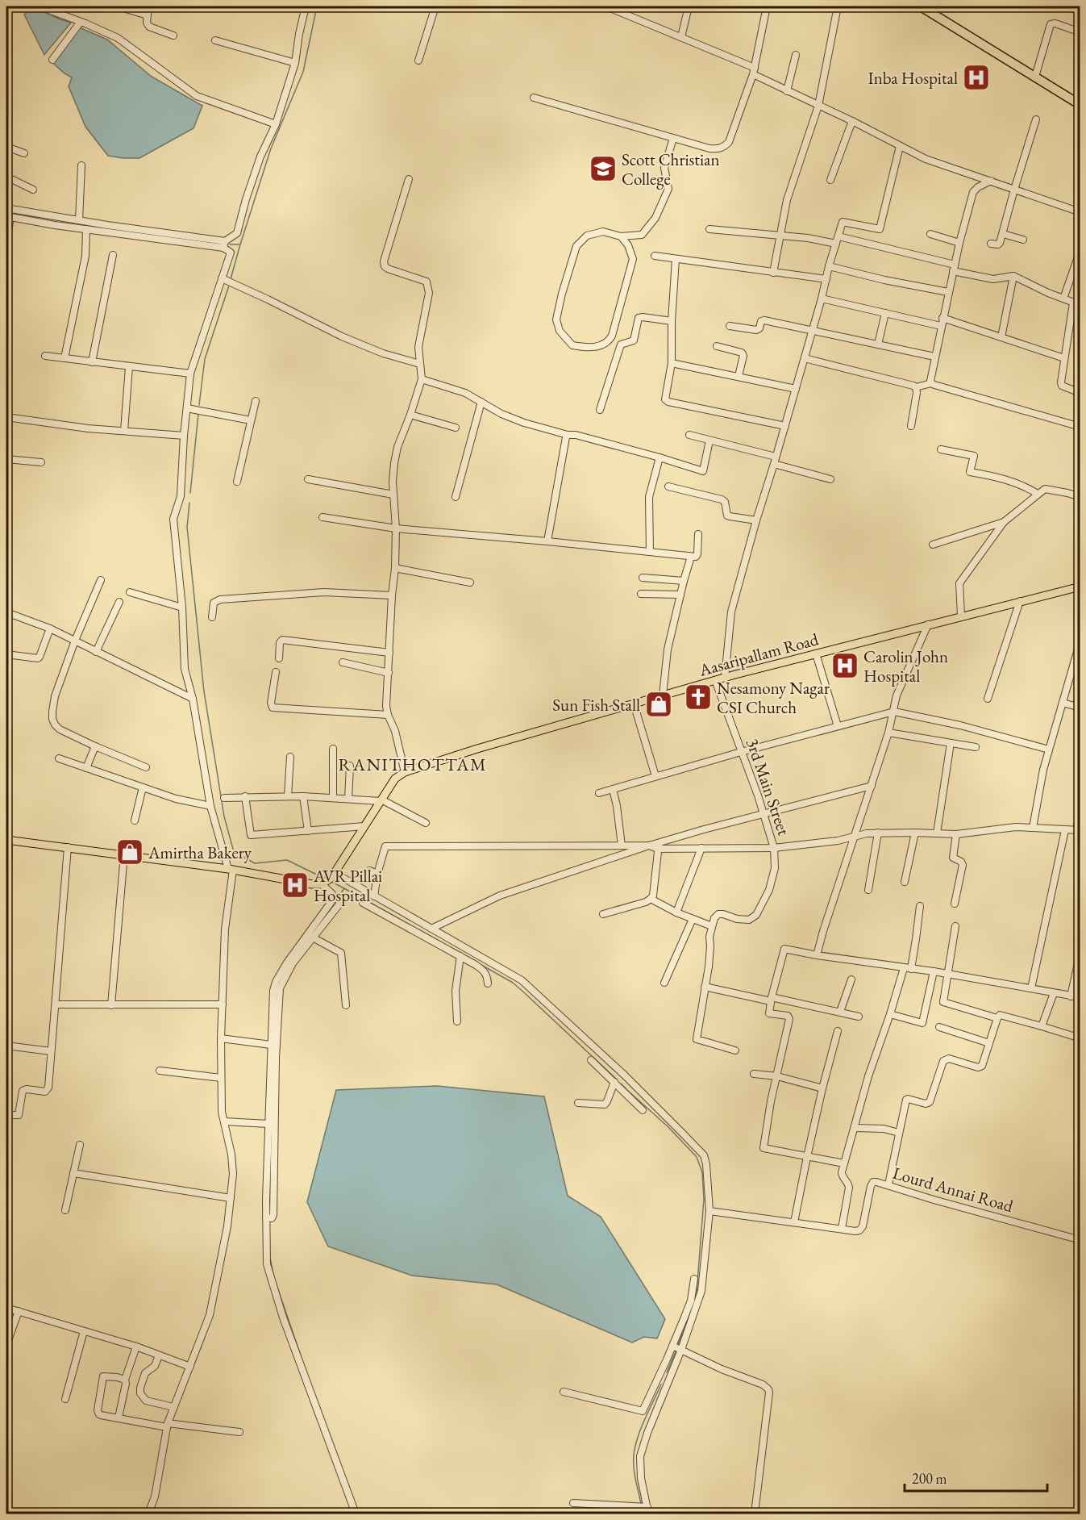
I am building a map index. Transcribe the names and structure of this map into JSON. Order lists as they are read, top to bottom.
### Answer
{
  "streets": {
    "main road": ["Aasaripallam Road"],
    "street": ["3rd Main Street", "Lourd Annai Road"]
  },
  "crossings": [
    ["Aasaripallam Road", "3rd Main Street"]
  ],
  "districts": ["RANITHOTTAM"],
  "places": {
    "hospital": ["Inba Hospital", "Carolin John Hospital", "AVR Pillai Hospital"],
    "school or university": ["Scott Christian College"],
    "church": ["Nesamony Nagar CSI Church"],
    "shop": ["Sun Fish Stall", "Amirtha Bakery"]
  },
  "scale_bar": "200 m"
}
